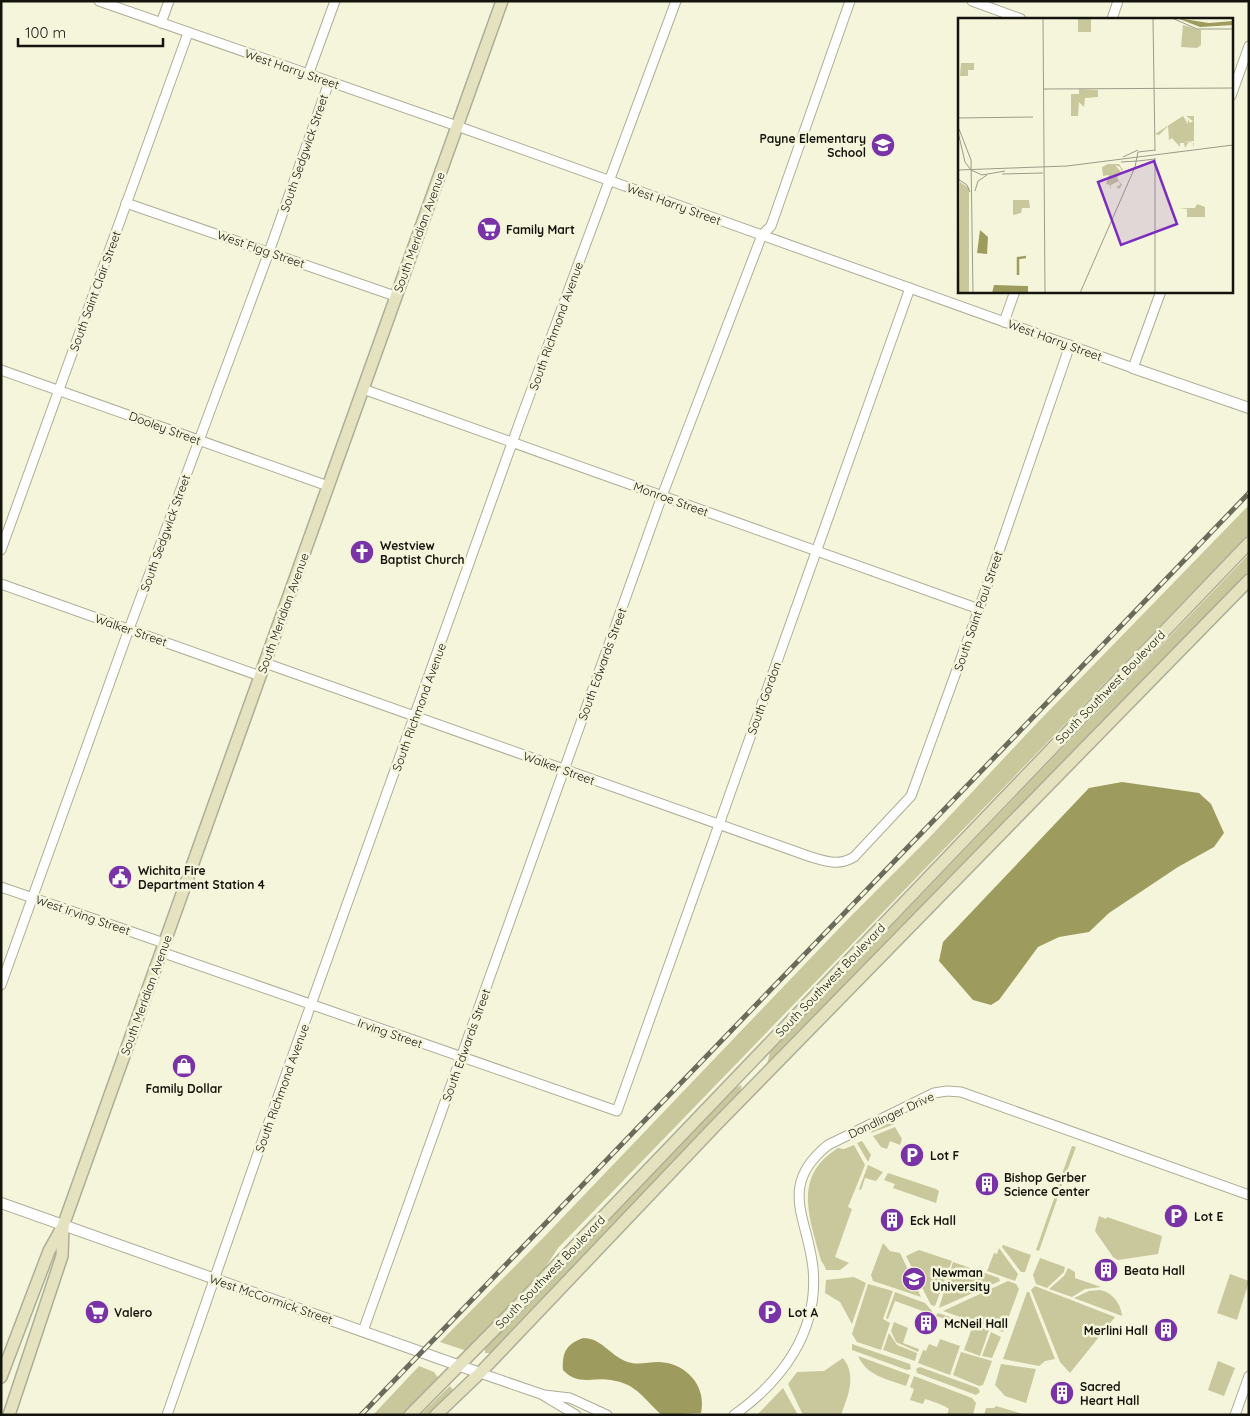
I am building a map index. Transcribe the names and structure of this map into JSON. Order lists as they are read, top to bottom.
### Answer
{
  "streets": {
    "main road": ["South Meridian Avenue", "South Southwest Boulevard"],
    "street": [
      "West Harry Street",
      "South Sedgwick Street",
      "West Figg Street",
      "South Saint Clair Street",
      "South Richmond Avenue",
      "Dooley Street",
      "Monroe Street",
      "South Saint Paul Street",
      "Walker Street",
      "South Edwards Street",
      "South Gordon",
      "West Irving Street",
      "Irving Street",
      "Dondlinger Drive",
      "West McCormick Street"
    ]
  },
  "crossings": [
    ["West Harry Street", "South Sedgwick Street"],
    ["West Harry Street", "South Meridian Avenue"],
    ["West Harry Street", "South Saint Clair Street"],
    ["West Harry Street", "South Richmond Avenue"],
    ["West Harry Street", "South Saint Paul Street"],
    ["West Harry Street", "South Edwards Street"],
    ["West Harry Street", "South Gordon"],
    ["South Sedgwick Street", "West Figg Street"],
    ["South Sedgwick Street", "Dooley Street"],
    ["South Sedgwick Street", "Walker Street"],
    ["South Sedgwick Street", "West Irving Street"],
    ["South Meridian Avenue", "West Figg Street"],
    ["South Meridian Avenue", "Dooley Street"],
    ["South Meridian Avenue", "Monroe Street"],
    ["South Meridian Avenue", "Walker Street"],
    ["South Meridian Avenue", "West Irving Street"],
    ["South Meridian Avenue", "Irving Street"],
    ["South Meridian Avenue", "West McCormick Street"],
    ["West Figg Street", "South Saint Clair Street"],
    ["South Saint Clair Street", "Dooley Street"],
    ["South Richmond Avenue", "Monroe Street"],
    ["South Richmond Avenue", "Walker Street"],
    ["South Richmond Avenue", "Irving Street"],
    ["South Richmond Avenue", "West McCormick Street"],
    ["Monroe Street", "South Saint Paul Street"],
    ["Monroe Street", "South Edwards Street"],
    ["Monroe Street", "South Gordon"],
    ["South Saint Paul Street", "Walker Street"],
    ["Walker Street", "South Edwards Street"],
    ["Walker Street", "South Gordon"],
    ["South Edwards Street", "Irving Street"],
    ["South Edwards Street", "West McCormick Street"],
    ["South Southwest Boulevard", "West McCormick Street"],
    ["South Gordon", "Irving Street"],
    ["West Irving Street", "Irving Street"]
  ],
  "places": {
    "school or university": ["Payne Elementary School", "Newman University"],
    "supermarket": ["Family Mart", "Valero"],
    "church": ["Westview Baptist Church"],
    "public building": ["Wichita Fire Department Station 4"],
    "shop": ["Family Dollar"],
    "parking": ["Lot F", "Lot E", "Lot A"],
    "building": [
      "Bishop Gerber Science Center",
      "Eck Hall",
      "Beata Hall",
      "McNeil Hall",
      "Merlini Hall",
      "Sacred Heart Hall"
    ]
  },
  "scale_bar": "100 m"
}
